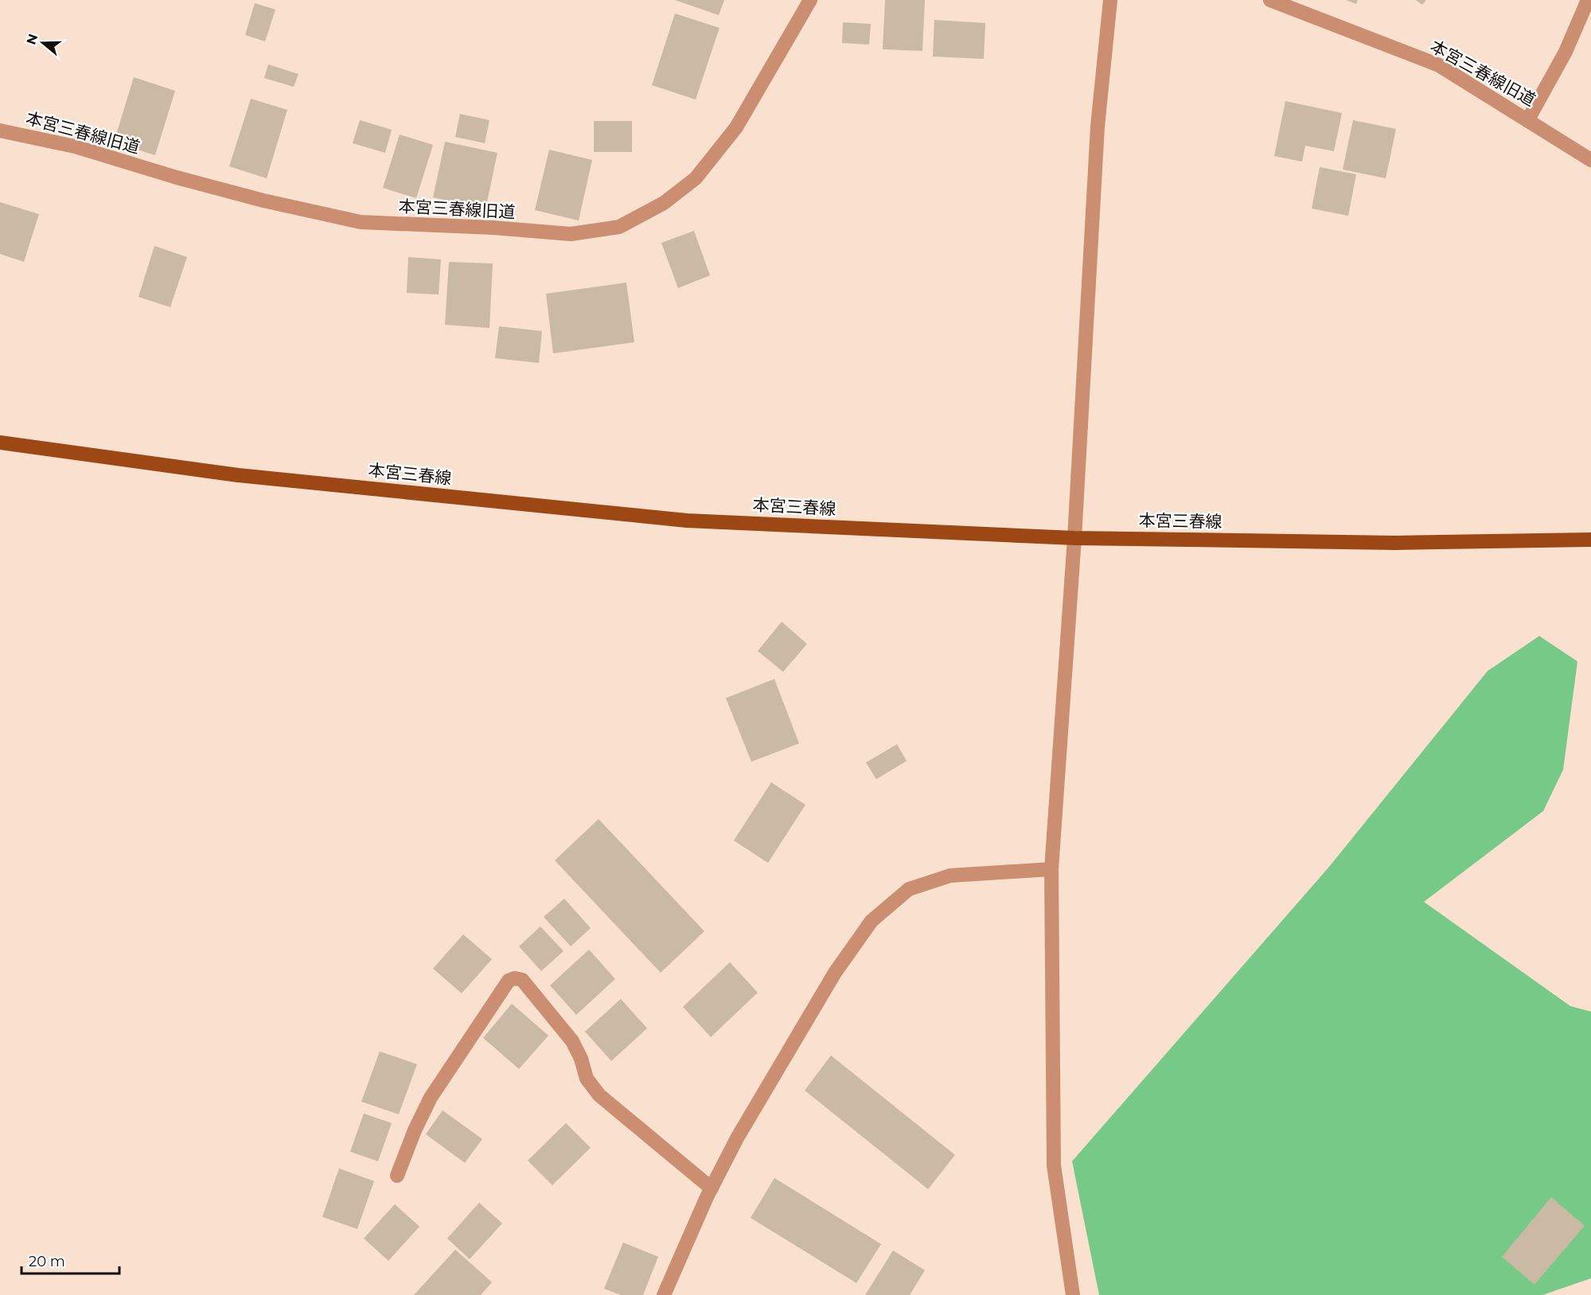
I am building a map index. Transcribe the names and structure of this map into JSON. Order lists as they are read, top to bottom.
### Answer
{
  "streets": {
    "main road": ["本宮三春線"],
    "street": ["本宮三春線旧道"]
  },
  "scale_bar": "20 m",
  "north": "left"
}
